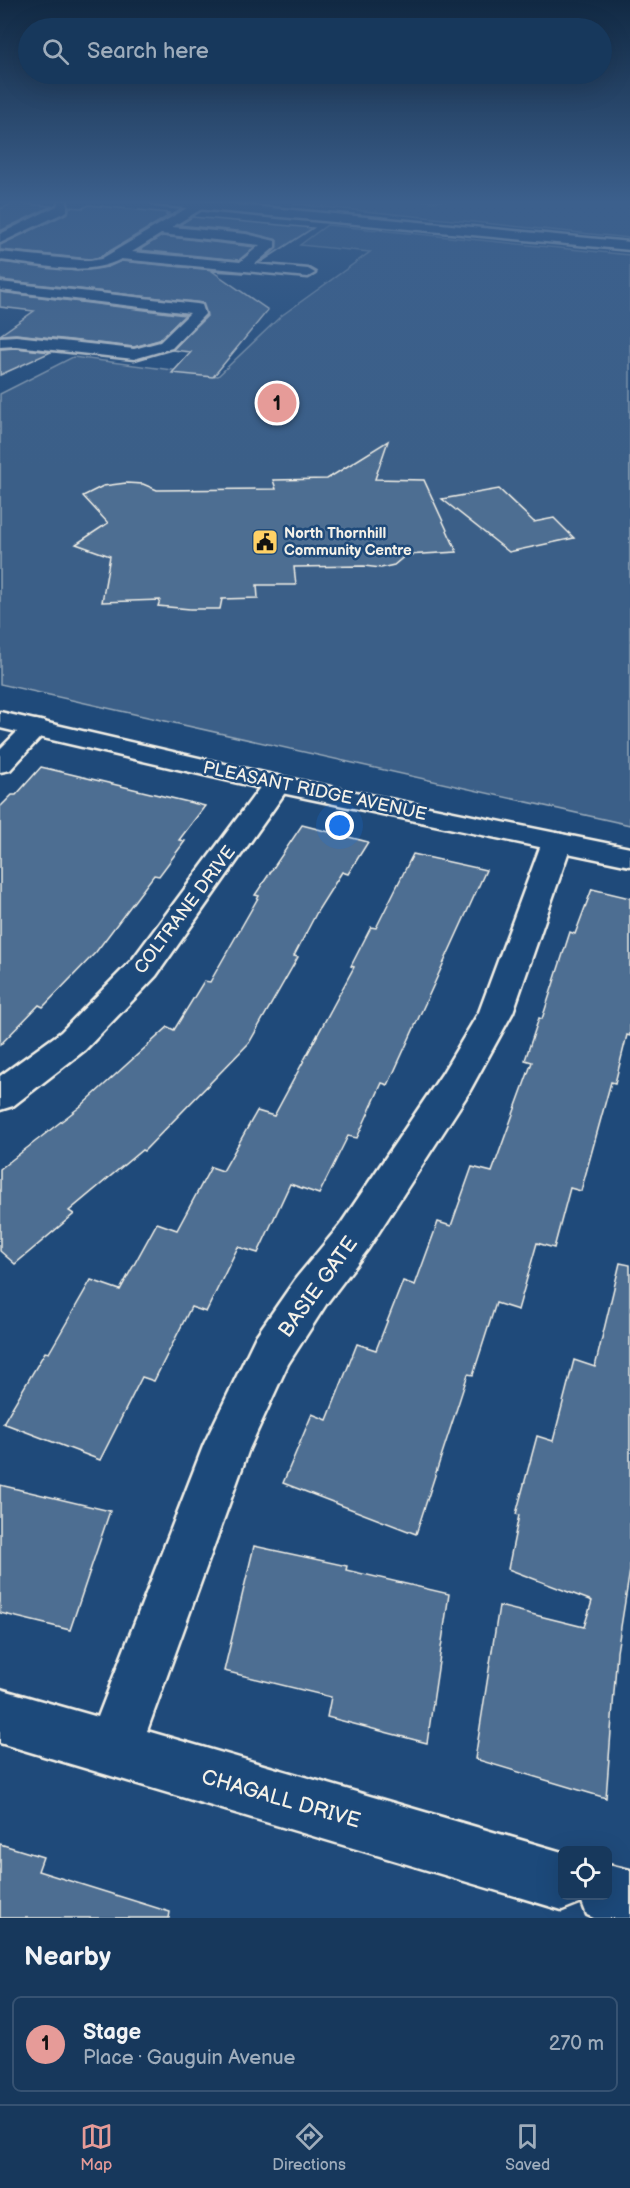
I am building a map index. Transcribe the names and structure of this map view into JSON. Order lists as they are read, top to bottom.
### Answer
{
  "streets": {
    "street": [
      "PLEASANT RIDGE AVENUE",
      "COLTRANE DRIVE",
      "BASIE GATE",
      "CHAGALL DRIVE"
    ]
  },
  "crossings": [
    ["PLEASANT RIDGE AVENUE", "COLTRANE DRIVE"],
    ["PLEASANT RIDGE AVENUE", "BASIE GATE"],
    ["BASIE GATE", "CHAGALL DRIVE"]
  ],
  "places": {
    "public building": ["North Thornhill Community Centre"]
  },
  "page": {
    "search": "Search here",
    "pins": "1",
    "heading": "Nearby",
    "list": [
      {
        "mark": "1",
        "name": "Stage",
        "note": "Place · Gauguin Avenue",
        "value": "270 m"
      }
    ],
    "nav": ["Map", "Directions", "Saved"]
  }
}
